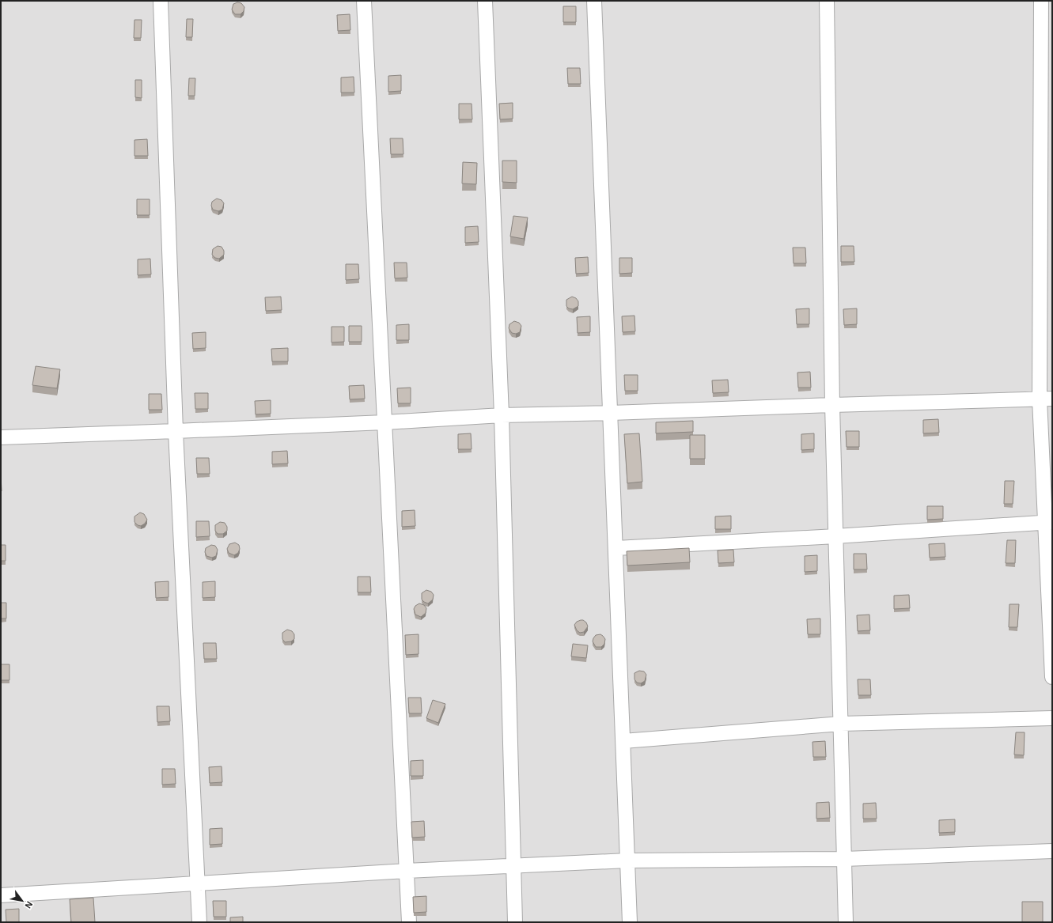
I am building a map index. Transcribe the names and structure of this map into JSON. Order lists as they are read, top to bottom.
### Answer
{
  "north": "bottom right"
}
